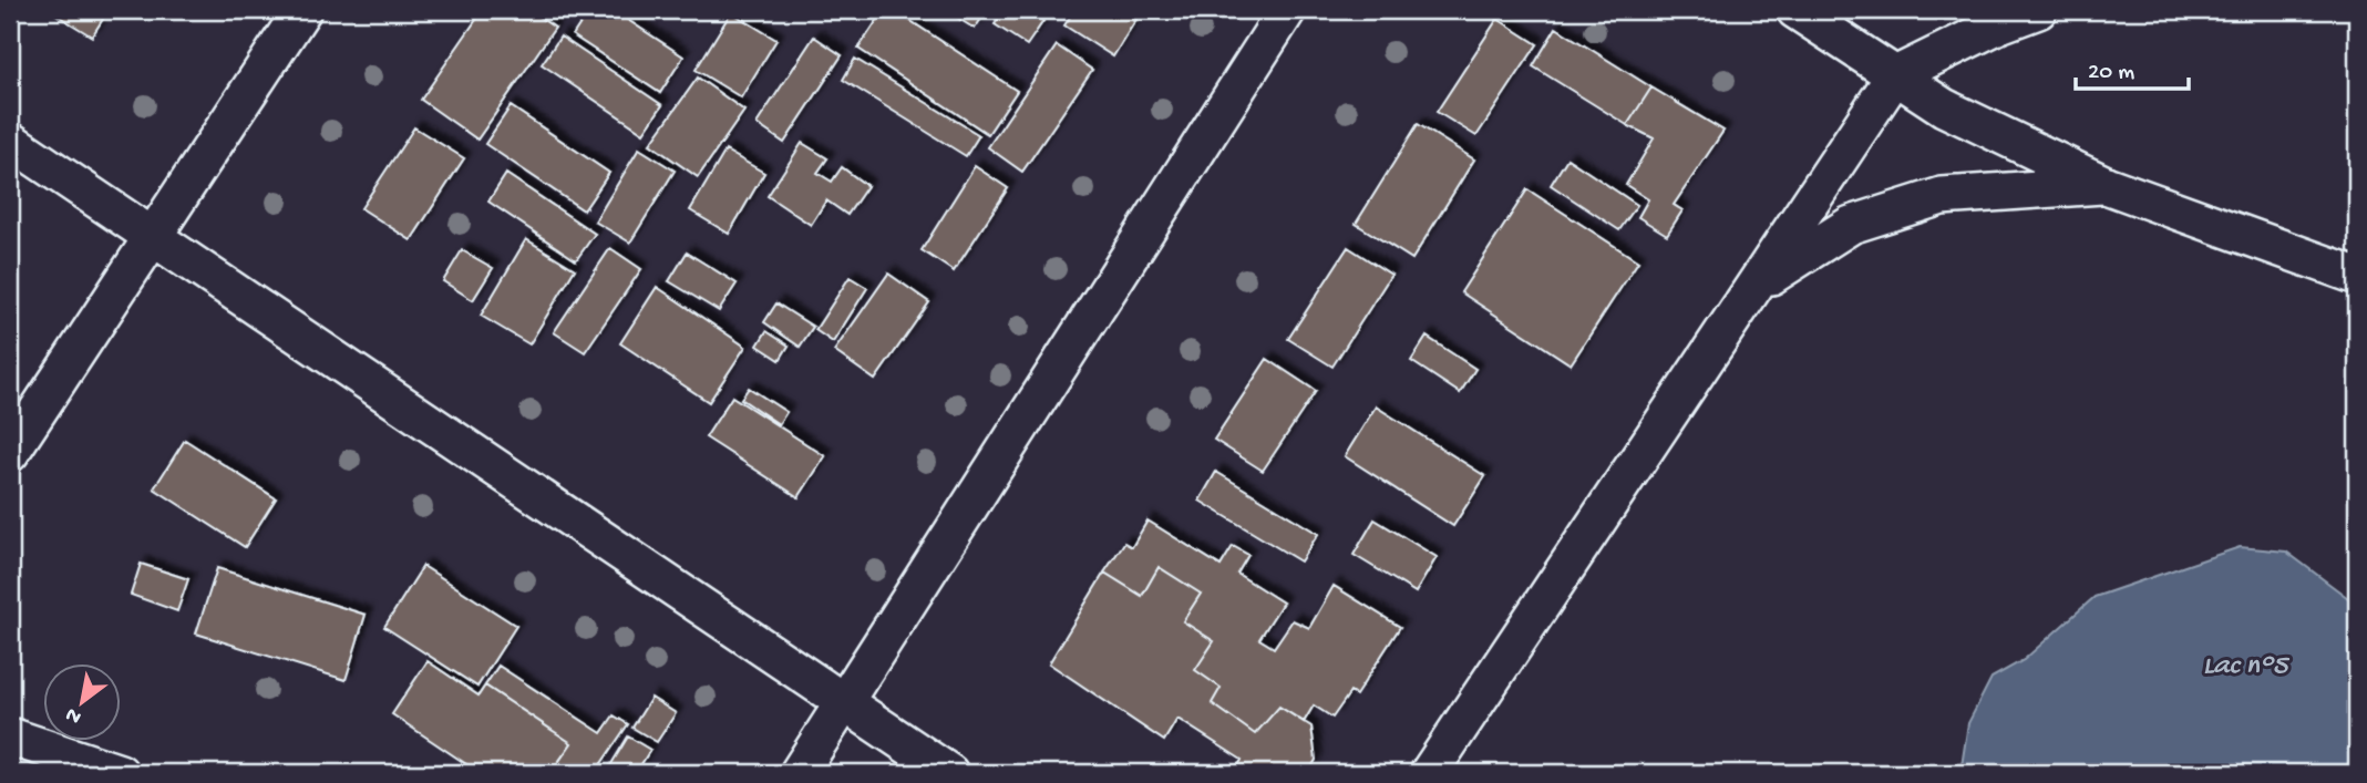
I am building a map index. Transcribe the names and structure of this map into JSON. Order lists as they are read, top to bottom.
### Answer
{
  "water": ["Lac n°5"],
  "scale_bar": "20 m",
  "north": "bottom left"
}
